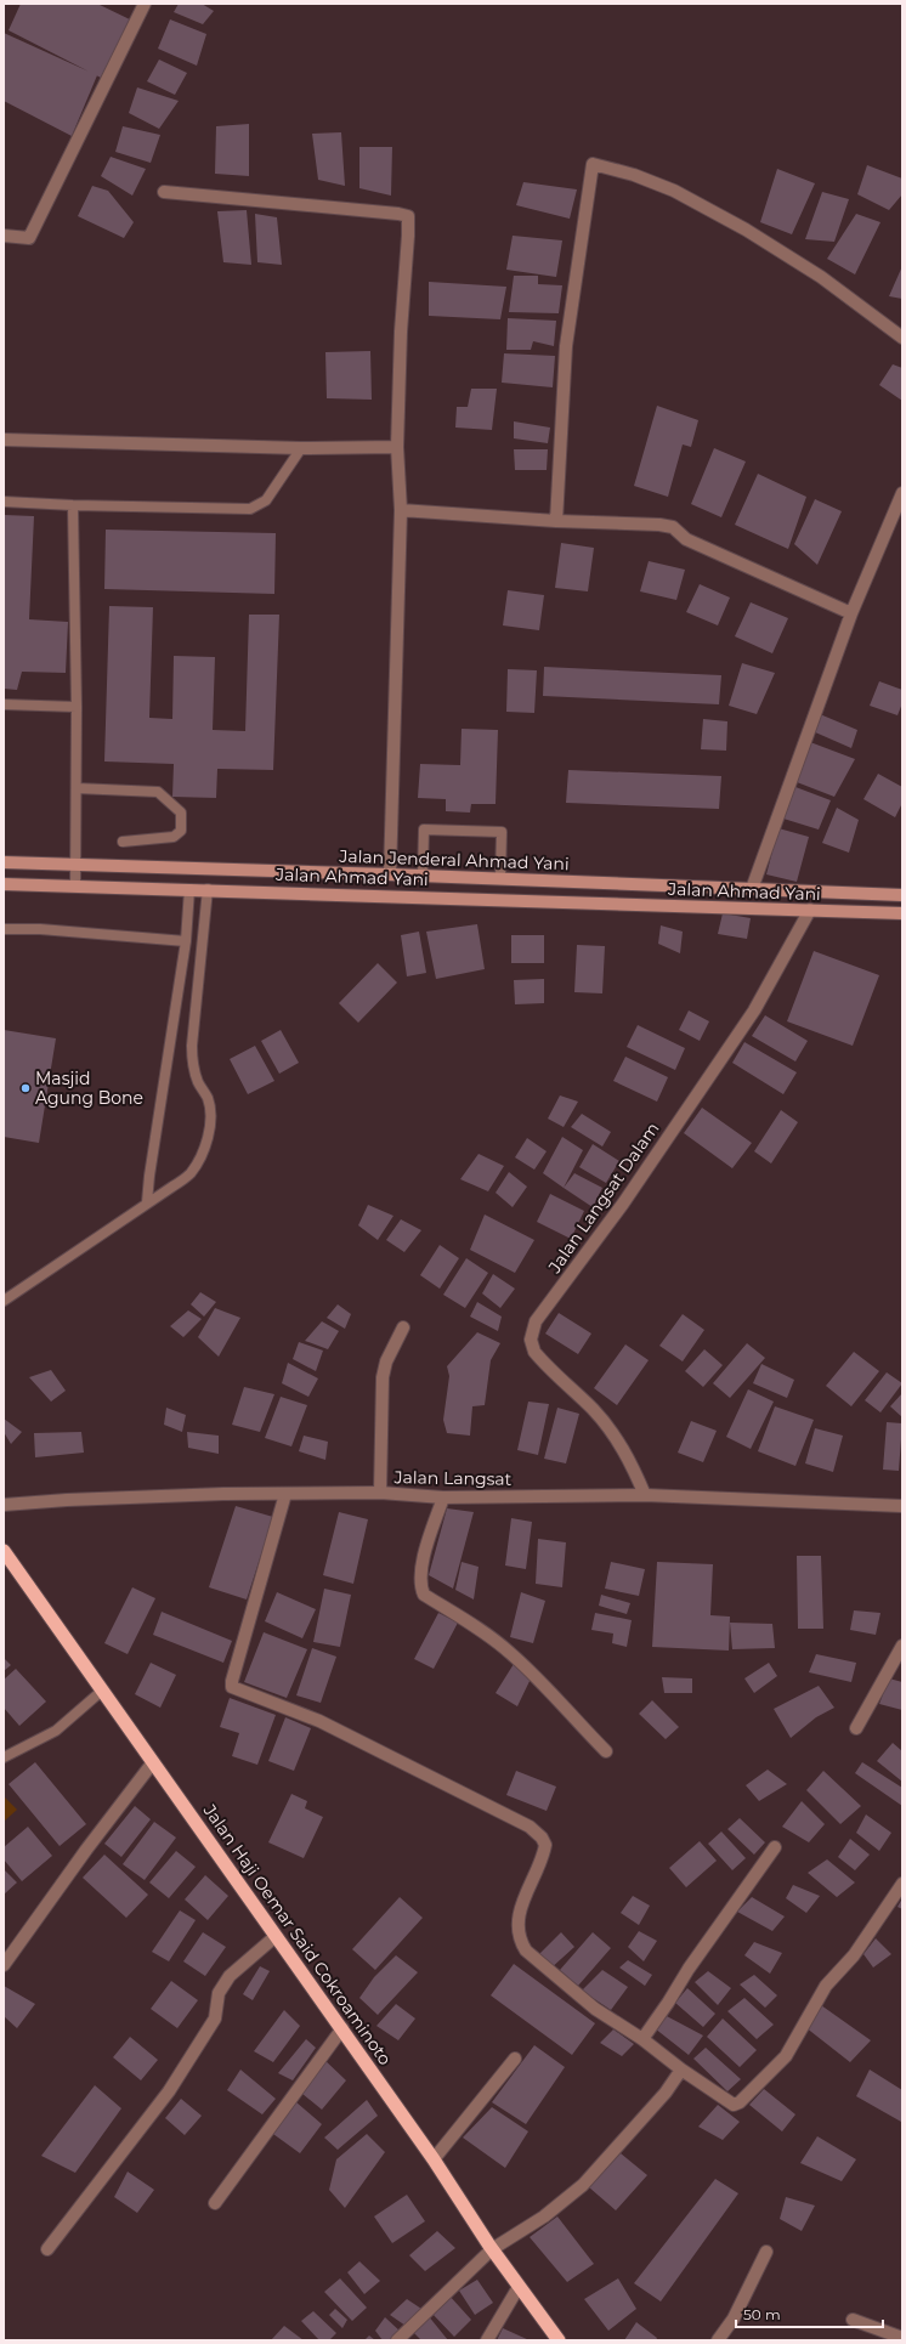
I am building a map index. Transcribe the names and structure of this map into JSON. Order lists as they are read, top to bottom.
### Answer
{
  "streets": {
    "highway": ["Jalan Haji Oemar Said Cokroaminoto"],
    "main road": ["Jalan Jenderal Ahmad Yani", "Jalan Ahmad Yani"],
    "street": ["Jalan Langsat Dalam", "Jalan Langsat"]
  },
  "crossings": [
    ["Jalan Ahmad Yani", "Jalan Langsat Dalam"],
    ["Jalan Langsat Dalam", "Jalan Langsat"]
  ],
  "places": ["Masjid Agung Bone"],
  "scale_bar": "50 m"
}
